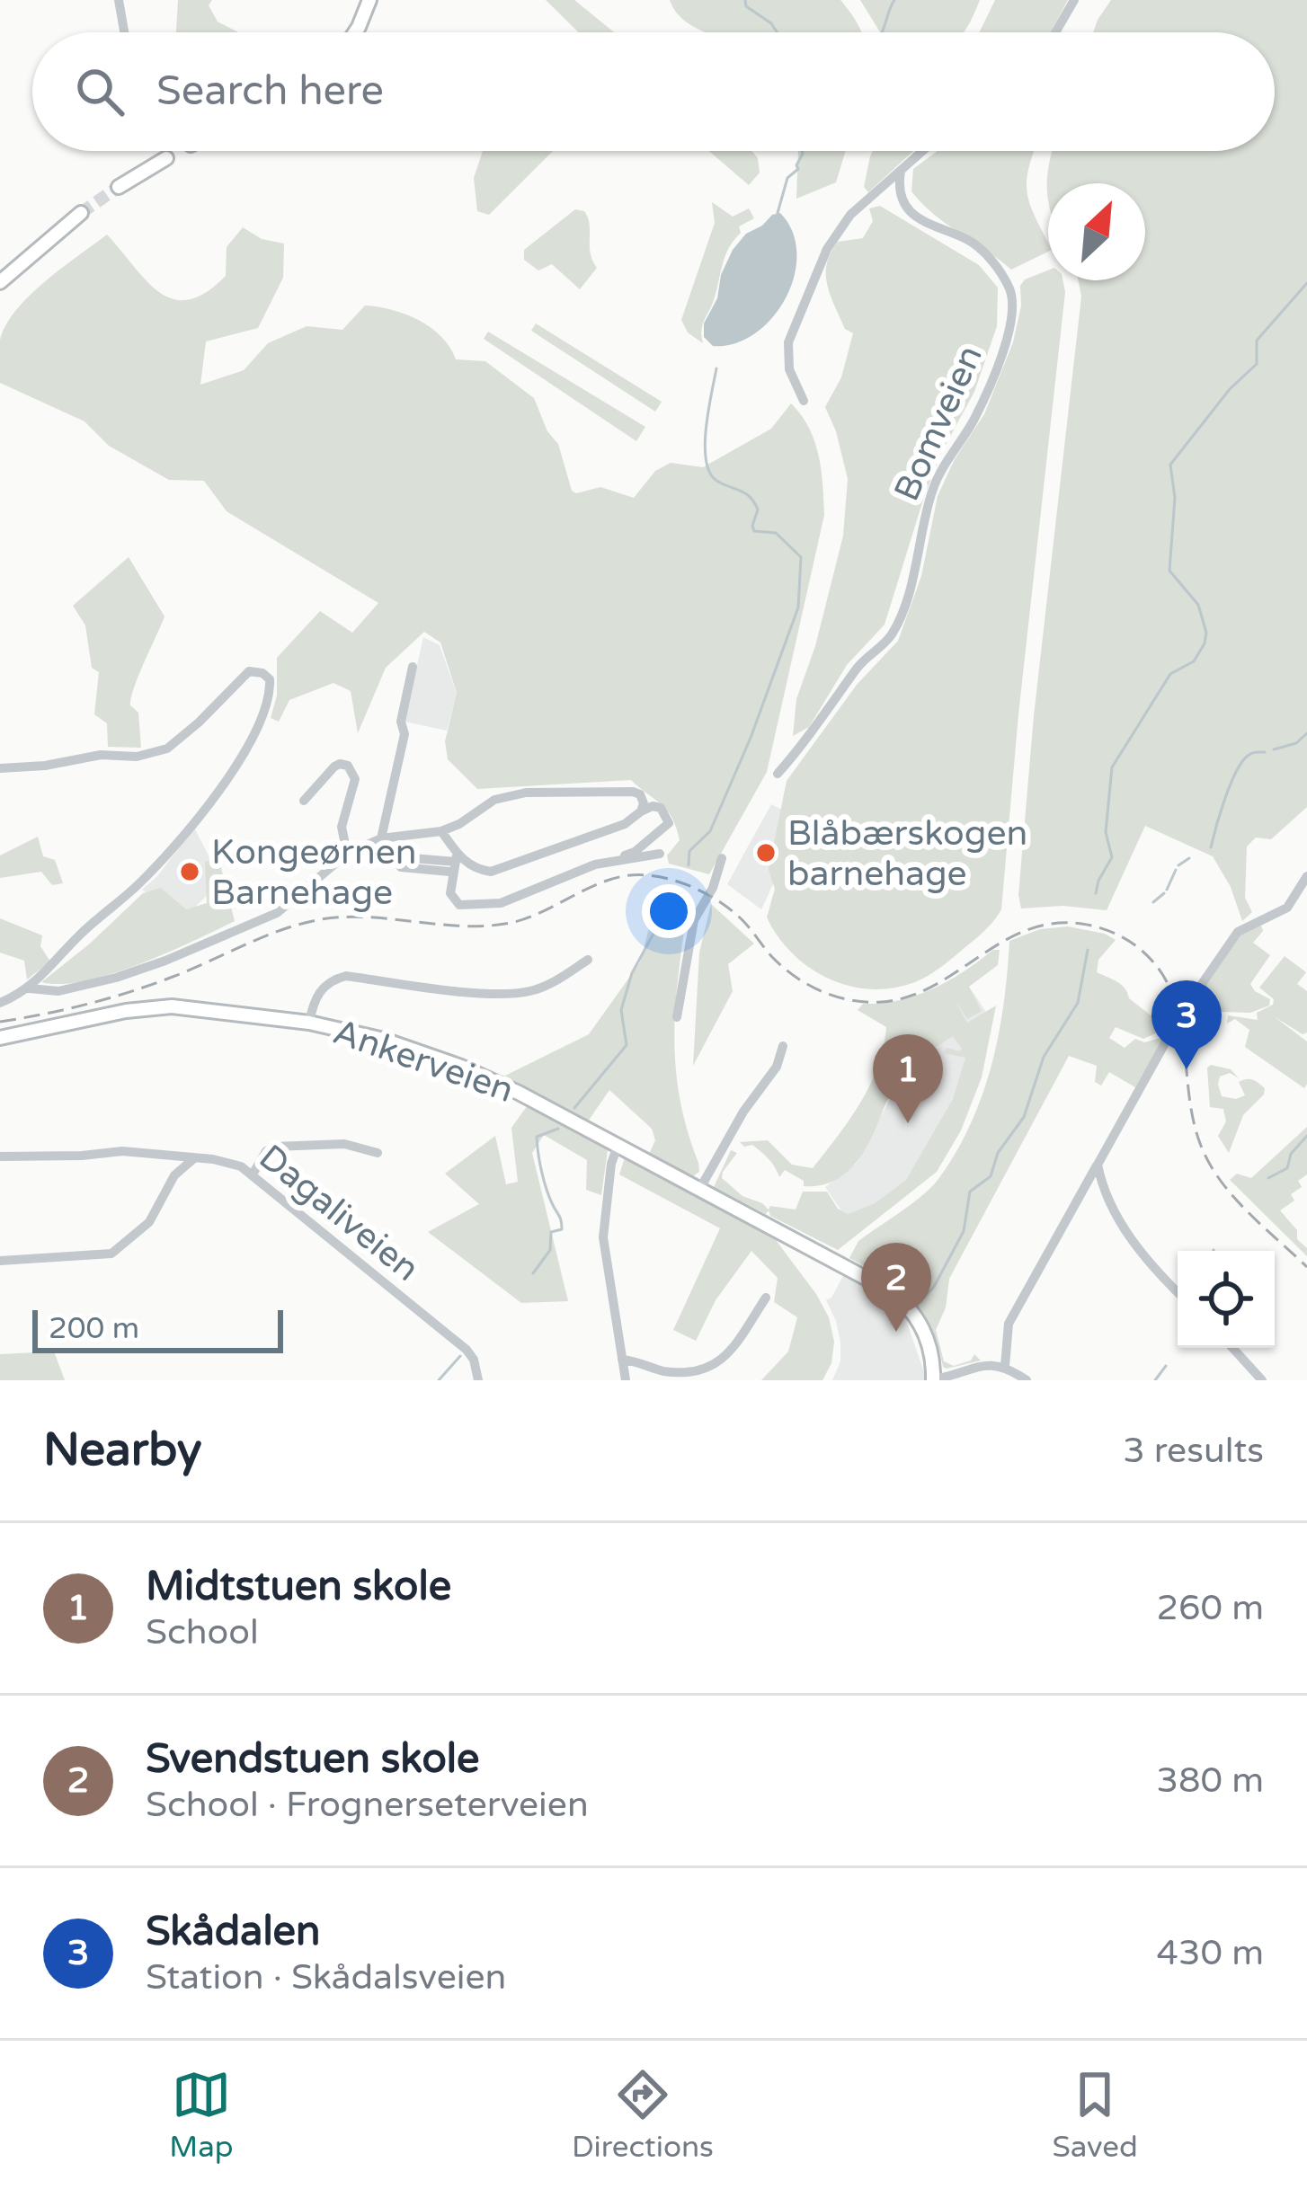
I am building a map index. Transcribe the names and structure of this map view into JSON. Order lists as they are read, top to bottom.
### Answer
{
  "streets": {
    "main road": ["Ankerveien"],
    "street": ["Bomveien", "Dagaliveien"]
  },
  "places": ["Blåbærskogen barnehage", "Kongeørnen Barnehage"],
  "scale_bar": "200 m",
  "north": "top right",
  "page": {
    "search": "Search here",
    "pins": ["3", "1", "2"],
    "scale": "200 m",
    "heading": ["Nearby", "3 results"],
    "list": [
      {
        "mark": "1",
        "name": "Midtstuen skole",
        "note": "School",
        "value": "260 m"
      },
      {
        "mark": "2",
        "name": "Svendstuen skole",
        "note": "School · Frognerseterveien",
        "value": "380 m"
      },
      {
        "mark": "3",
        "name": "Skådalen",
        "note": "Station · Skådalsveien",
        "value": "430 m"
      }
    ],
    "nav": ["Map", "Directions", "Saved"]
  }
}
